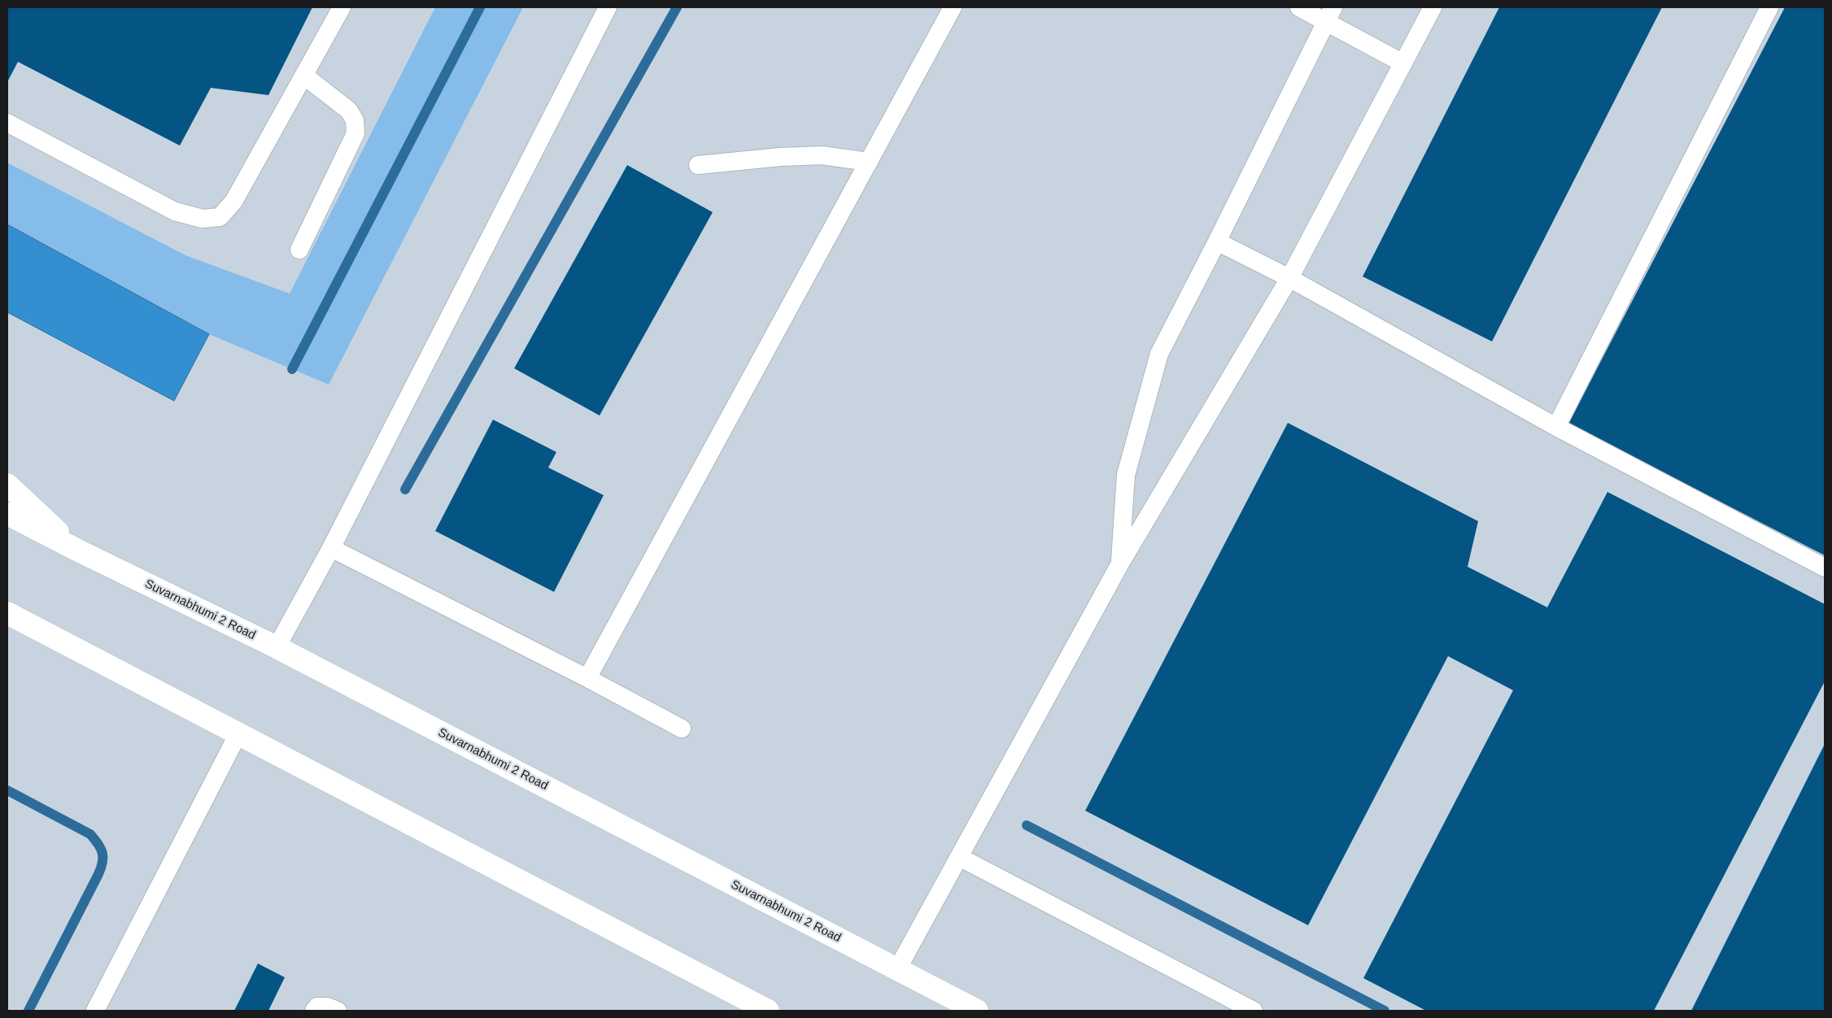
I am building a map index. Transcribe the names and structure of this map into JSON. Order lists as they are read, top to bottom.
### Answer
{
  "streets": {
    "street": ["Suvarnabhumi 2 Road"]
  }
}
